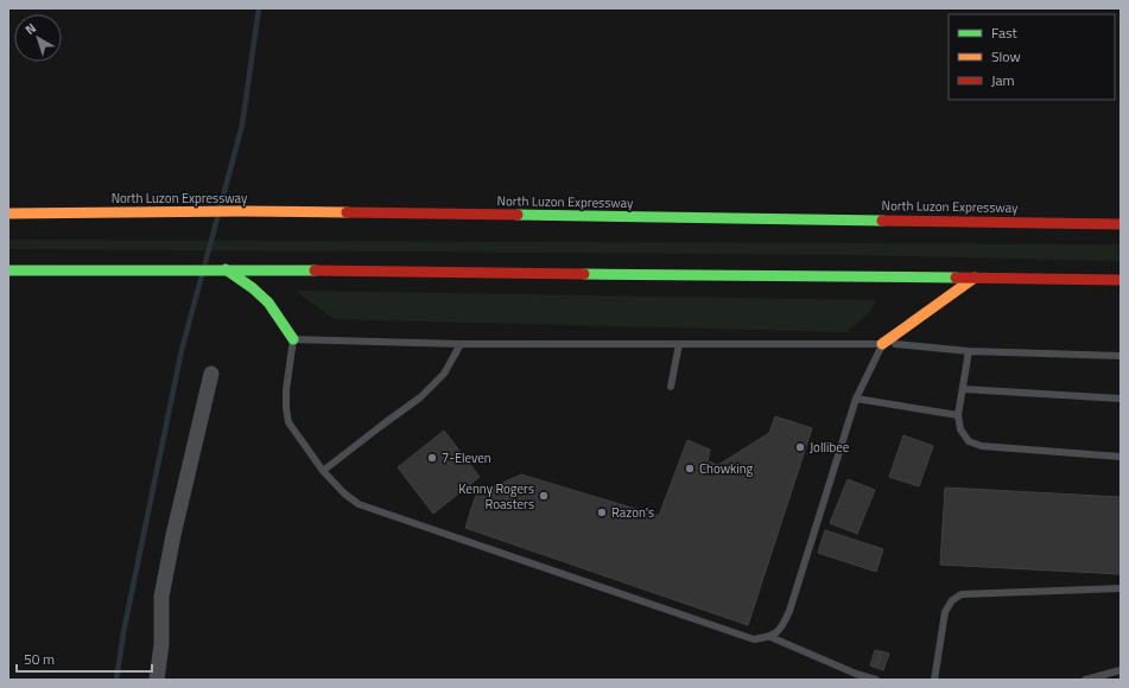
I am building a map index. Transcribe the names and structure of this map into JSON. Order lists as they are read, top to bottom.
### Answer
{
  "streets": {
    "highway": ["North Luzon Expressway"]
  },
  "places": [
    "Jollibee",
    "7-Eleven",
    "Chowking",
    "Kenny Rogers Roasters",
    "Razon's"
  ],
  "legend": ["Fast", "Slow", "Jam"],
  "scale_bar": "50 m",
  "north": "top left"
}
